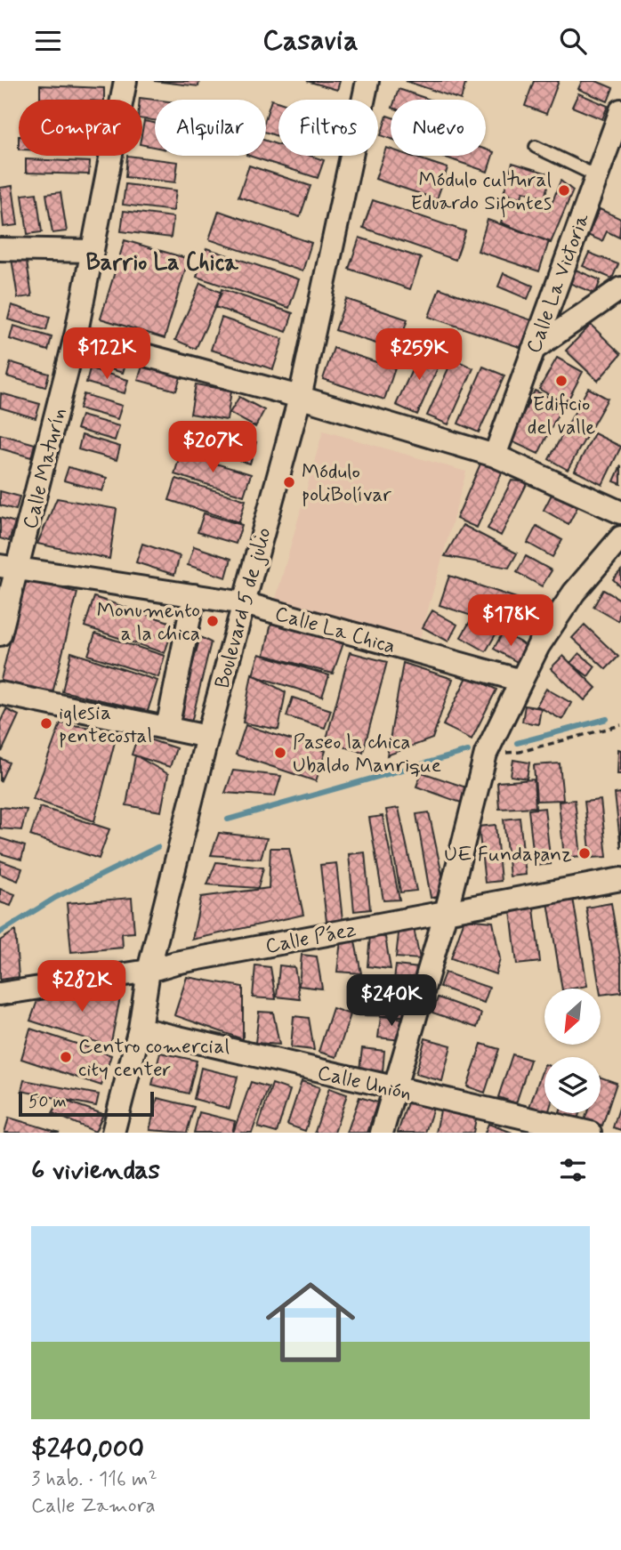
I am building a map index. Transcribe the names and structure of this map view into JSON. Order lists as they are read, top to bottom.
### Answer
{
  "streets": {
    "street": [
      "Calle La Victoria",
      "Calle Maturín",
      "Boulevard 5 de julio",
      "Calle La Chica",
      "Calle Páez",
      "Calle Unión"
    ]
  },
  "crossings": [
    ["Calle Maturín", "Calle La Chica"],
    ["Boulevard 5 de julio", "Calle La Chica"],
    ["Boulevard 5 de julio", "Calle Páez"],
    ["Boulevard 5 de julio", "Calle Unión"]
  ],
  "districts": ["Barrio La Chica"],
  "places": [
    "Módulo cultural Eduardo Sifontes",
    "Edificio del valle",
    "Módulo poliBolívar",
    "Monumento a la chica",
    "iglesia pentecostal",
    "Paseo la chica Ubaldo Manrique",
    "UE Fundapanz",
    "Centro comercial city center"
  ],
  "scale_bar": "50 m",
  "north": "bottom left",
  "page": {
    "header": "Casavia",
    "chip": [
      "Comprar",
      "Alquilar",
      "Filtros",
      "Nuevo"
    ],
    "price": [
      "$122K",
      "$259K",
      "$207K",
      "$178K",
      "$282K",
      "$240K"
    ],
    "scale": "50 m",
    "heading": "6 viviendas",
    "list": [
      {
        "name": "$240,000",
        "note": "3 hab. · 116 m² · Calle Zamora"
      }
    ]
  }
}
